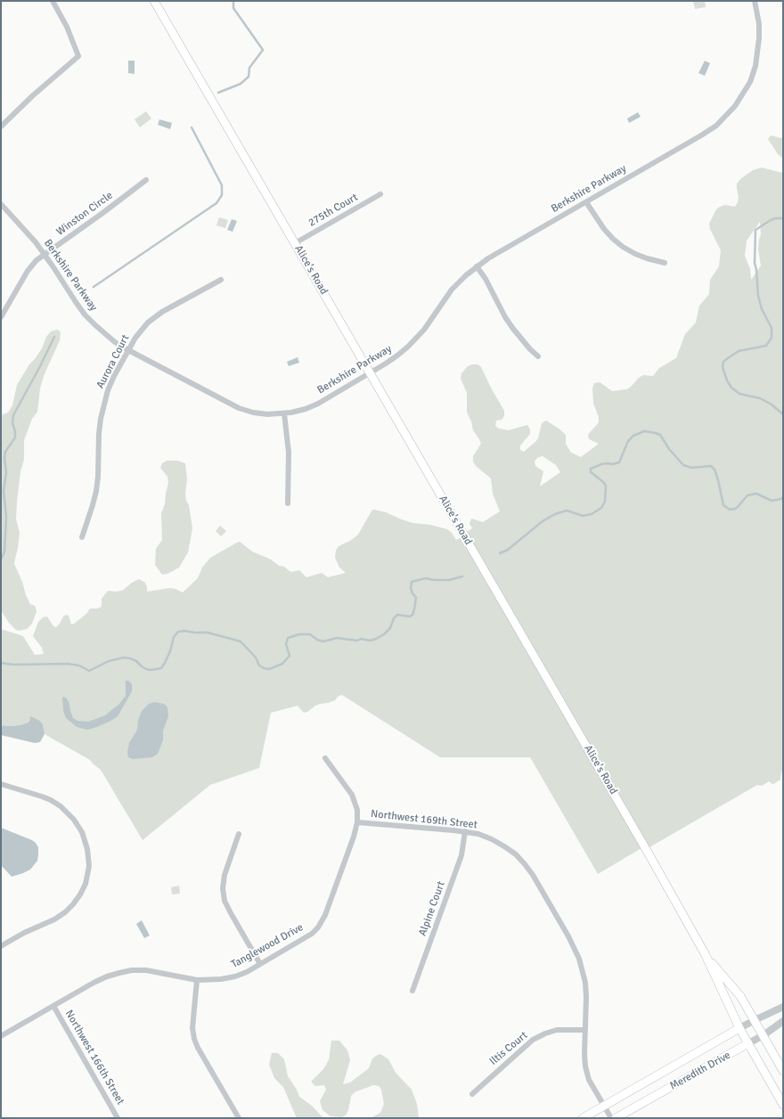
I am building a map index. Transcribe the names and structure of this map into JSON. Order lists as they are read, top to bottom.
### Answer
{
  "streets": {
    "main road": ["Alice's Road", "Meredith Drive"],
    "street": [
      "Berkshire Parkway",
      "275th Court",
      "Winston Circle",
      "Aurora Court",
      "Northwest 169th Street",
      "Alpine Court",
      "Tanglewood Drive",
      "Iltis Court",
      "Northwest 166th Street"
    ]
  },
  "crossings": [
    ["Berkshire Parkway", "Winston Circle"],
    ["Berkshire Parkway", "Alice's Road"],
    ["Berkshire Parkway", "Aurora Court"],
    ["275th Court", "Alice's Road"],
    ["Alice's Road", "Meredith Drive"],
    ["Northwest 169th Street", "Alpine Court"],
    ["Northwest 169th Street", "Tanglewood Drive"],
    ["Northwest 169th Street", "Iltis Court"],
    ["Northwest 169th Street", "Meredith Drive"],
    ["Tanglewood Drive", "Northwest 166th Street"]
  ]
}
